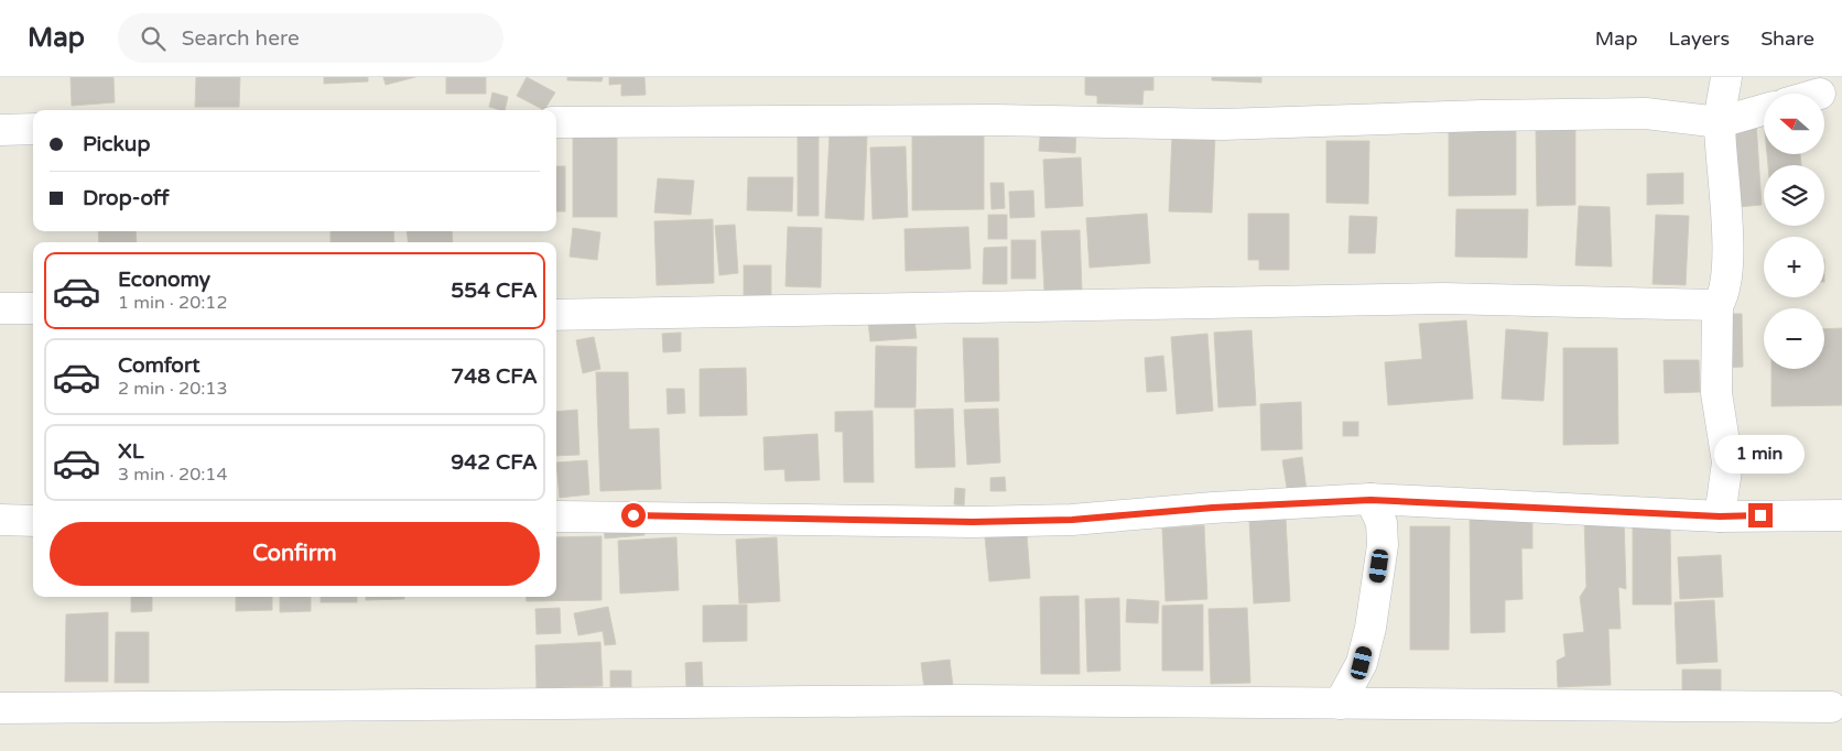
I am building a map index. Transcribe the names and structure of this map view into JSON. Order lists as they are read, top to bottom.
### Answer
{
  "north": "left",
  "page": {
    "header": "Map",
    "search": "Search here",
    "nav": ["Map", "Layers", "Share"],
    "map_buttons": ["+", "−"],
    "banner": ["Pickup", "Drop-off"],
    "list": [
      {
        "name": "Economy",
        "note": "1 min · 20:12",
        "value": "554 CFA"
      },
      {
        "name": "Comfort",
        "note": "2 min · 20:13",
        "value": "748 CFA"
      },
      {
        "name": "XL",
        "note": "3 min · 20:14",
        "value": "942 CFA"
      }
    ],
    "bubble": "1 min",
    "buttons": "Confirm"
  }
}
